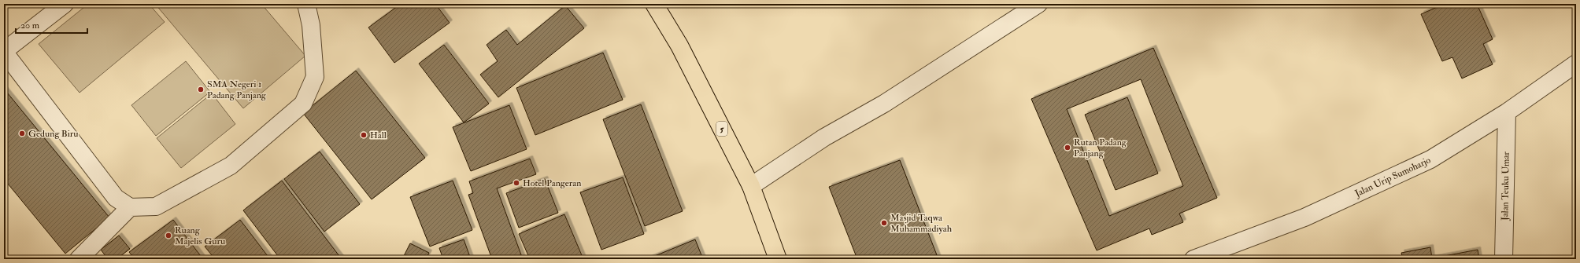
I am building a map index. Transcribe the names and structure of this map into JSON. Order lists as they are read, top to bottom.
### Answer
{
  "streets": {
    "highway": ["5"],
    "street": ["Jalan Urip Sumoharjo", "Jalan Teuku Umar"]
  },
  "crossings": [
    ["Jalan Urip Sumoharjo", "Jalan Teuku Umar"]
  ],
  "places": [
    "SMA Negeri 1 Padang Panjang",
    "Gedung Biru",
    "Hall",
    "Rutan Padang Panjang",
    "Hotel Pangeran",
    "Masjid Taqwa Muhammadiyah",
    "Ruang Majelis Guru"
  ],
  "scale_bar": "20 m"
}
